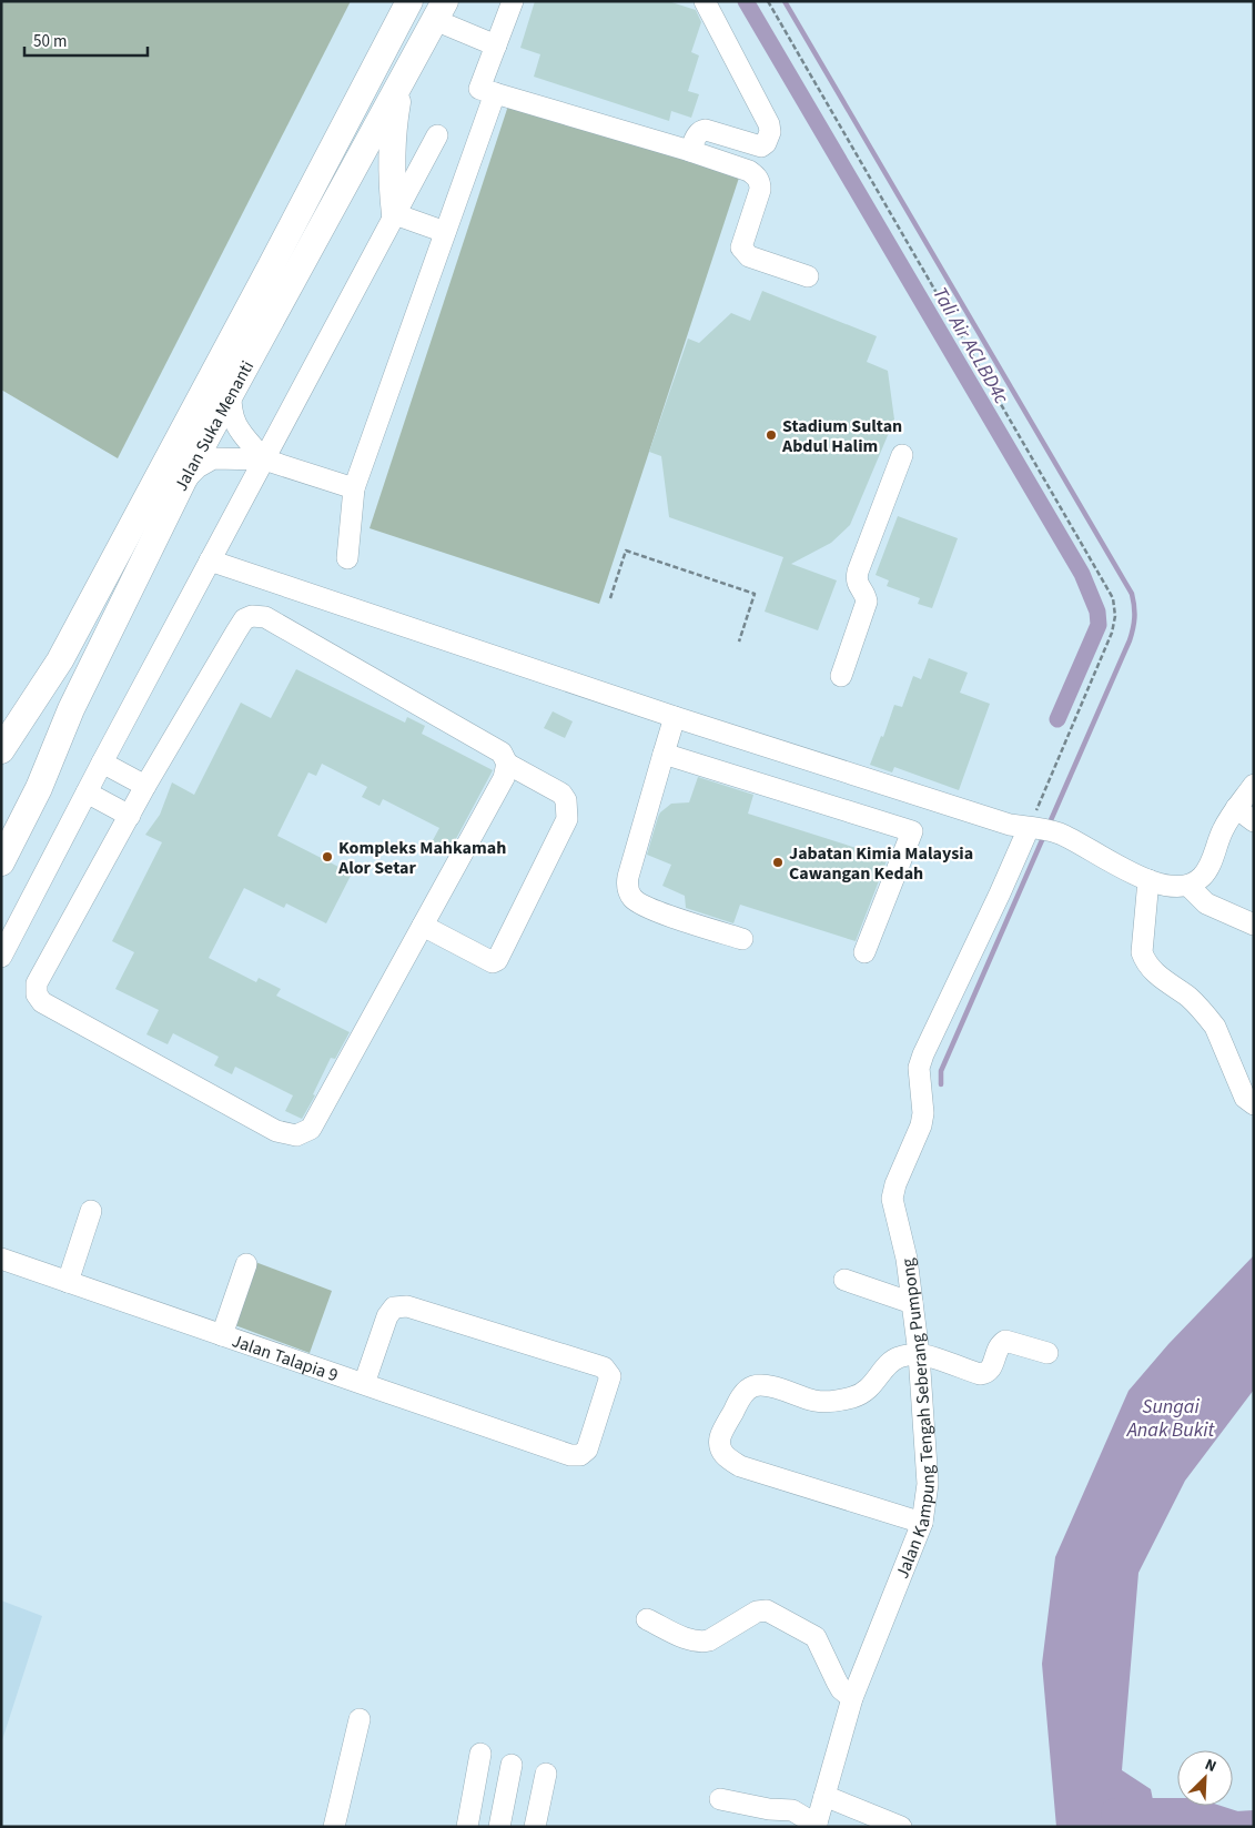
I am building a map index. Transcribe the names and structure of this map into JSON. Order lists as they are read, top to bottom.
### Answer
{
  "streets": {
    "main road": ["Jalan Suka Menanti"],
    "street": ["Jalan Talapia 9", "Jalan Kampung Tengah Seberang Pumpong"]
  },
  "water": ["Tali Air ACLBD4c", "Sungai Anak Bukit"],
  "places": ["Stadium Sultan Abdul Halim", "Kompleks Mahkamah Alor Setar", "Jabatan Kimia Malaysia Cawangan Kedah"],
  "scale_bar": "50 m",
  "north": "top right"
}
